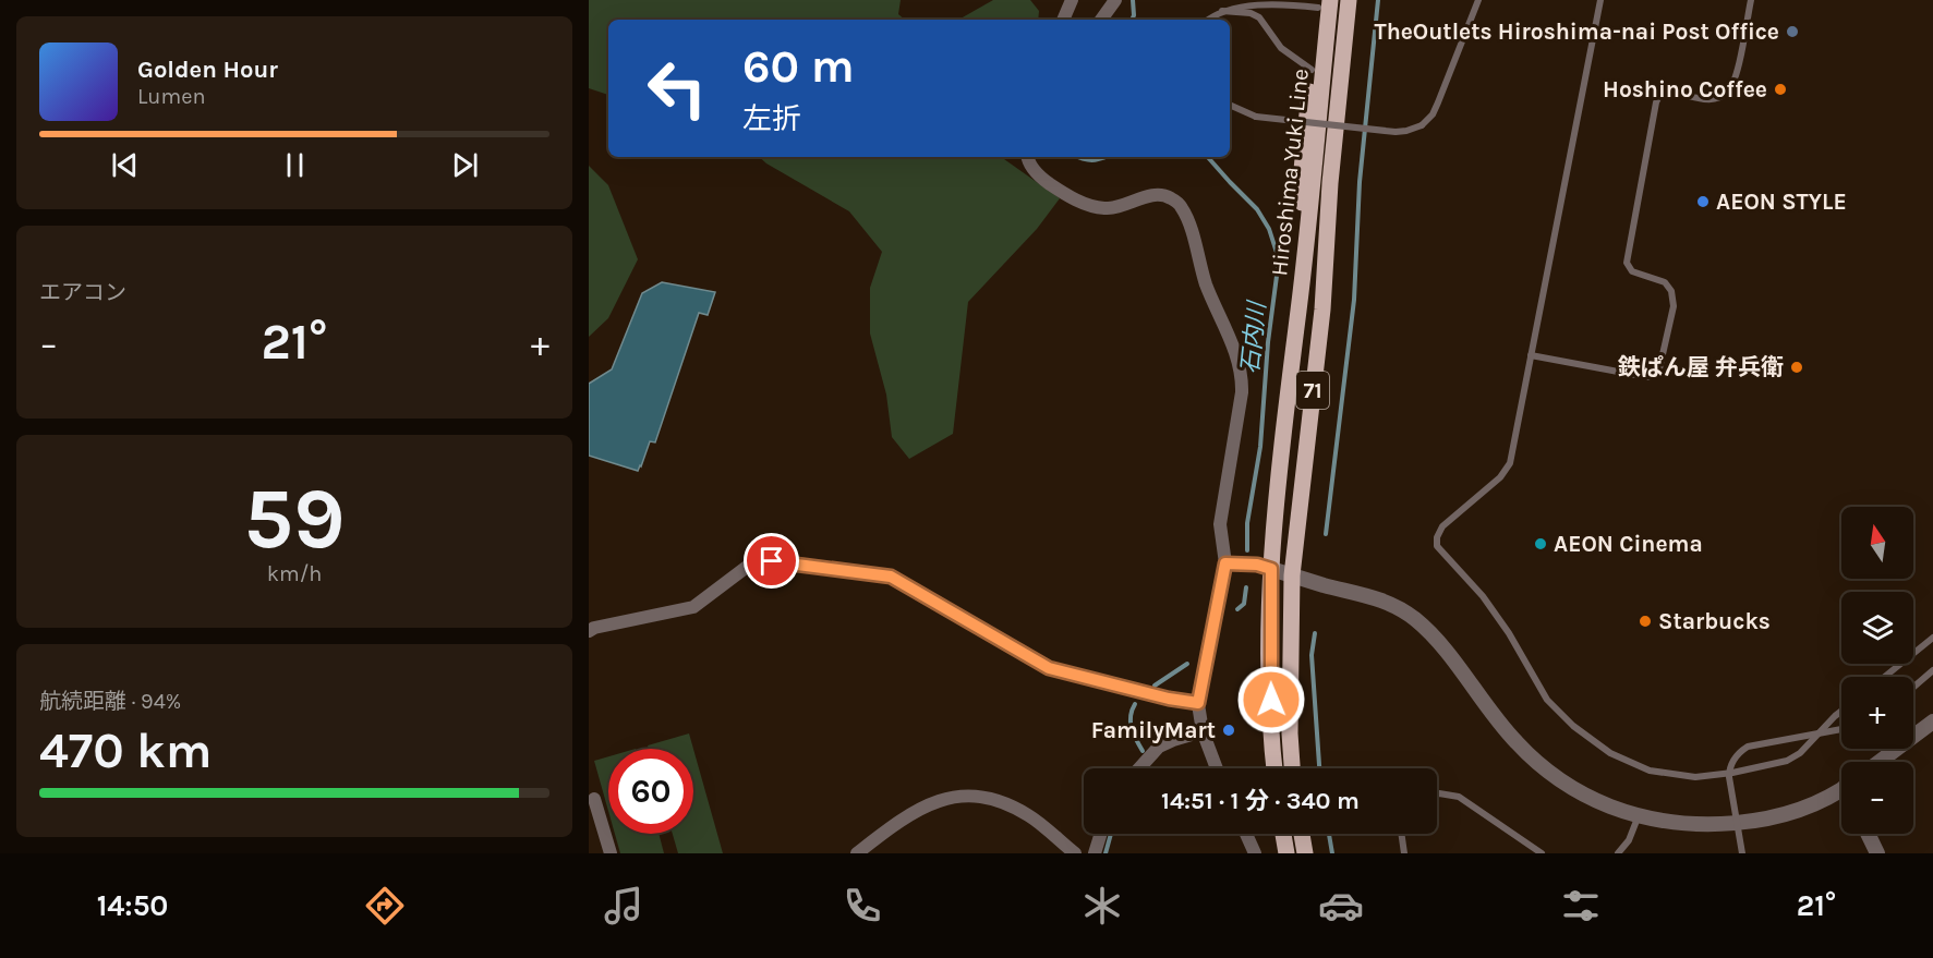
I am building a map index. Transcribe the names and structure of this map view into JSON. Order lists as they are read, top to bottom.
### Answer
{
  "streets": {
    "main road": ["Hiroshima Yuki Line", "71"]
  },
  "water": ["石内川"],
  "places": [
    "TheOutlets Hiroshima-nai Post Office",
    "Hoshino Coffee",
    "AEON STYLE",
    "鉄ぱん屋 弁兵衛",
    "AEON Cinema",
    "Starbucks",
    "FamilyMart"
  ],
  "north": "top",
  "page": {
    "turn": ["60 m", "左折"],
    "song": ["Golden Hour", "Lumen"],
    "tile": [
      "エアコン",
      ["59", "km/h"],
      ["航続距離 · 94%", "470 km"]
    ],
    "heat": ["−", "21°", "+"],
    "map_buttons": ["+", "−"],
    "limit": "60",
    "trip": "14:51 · 1 分 · 340 m",
    "tabs": ["14:50", "21°"]
  }
}
